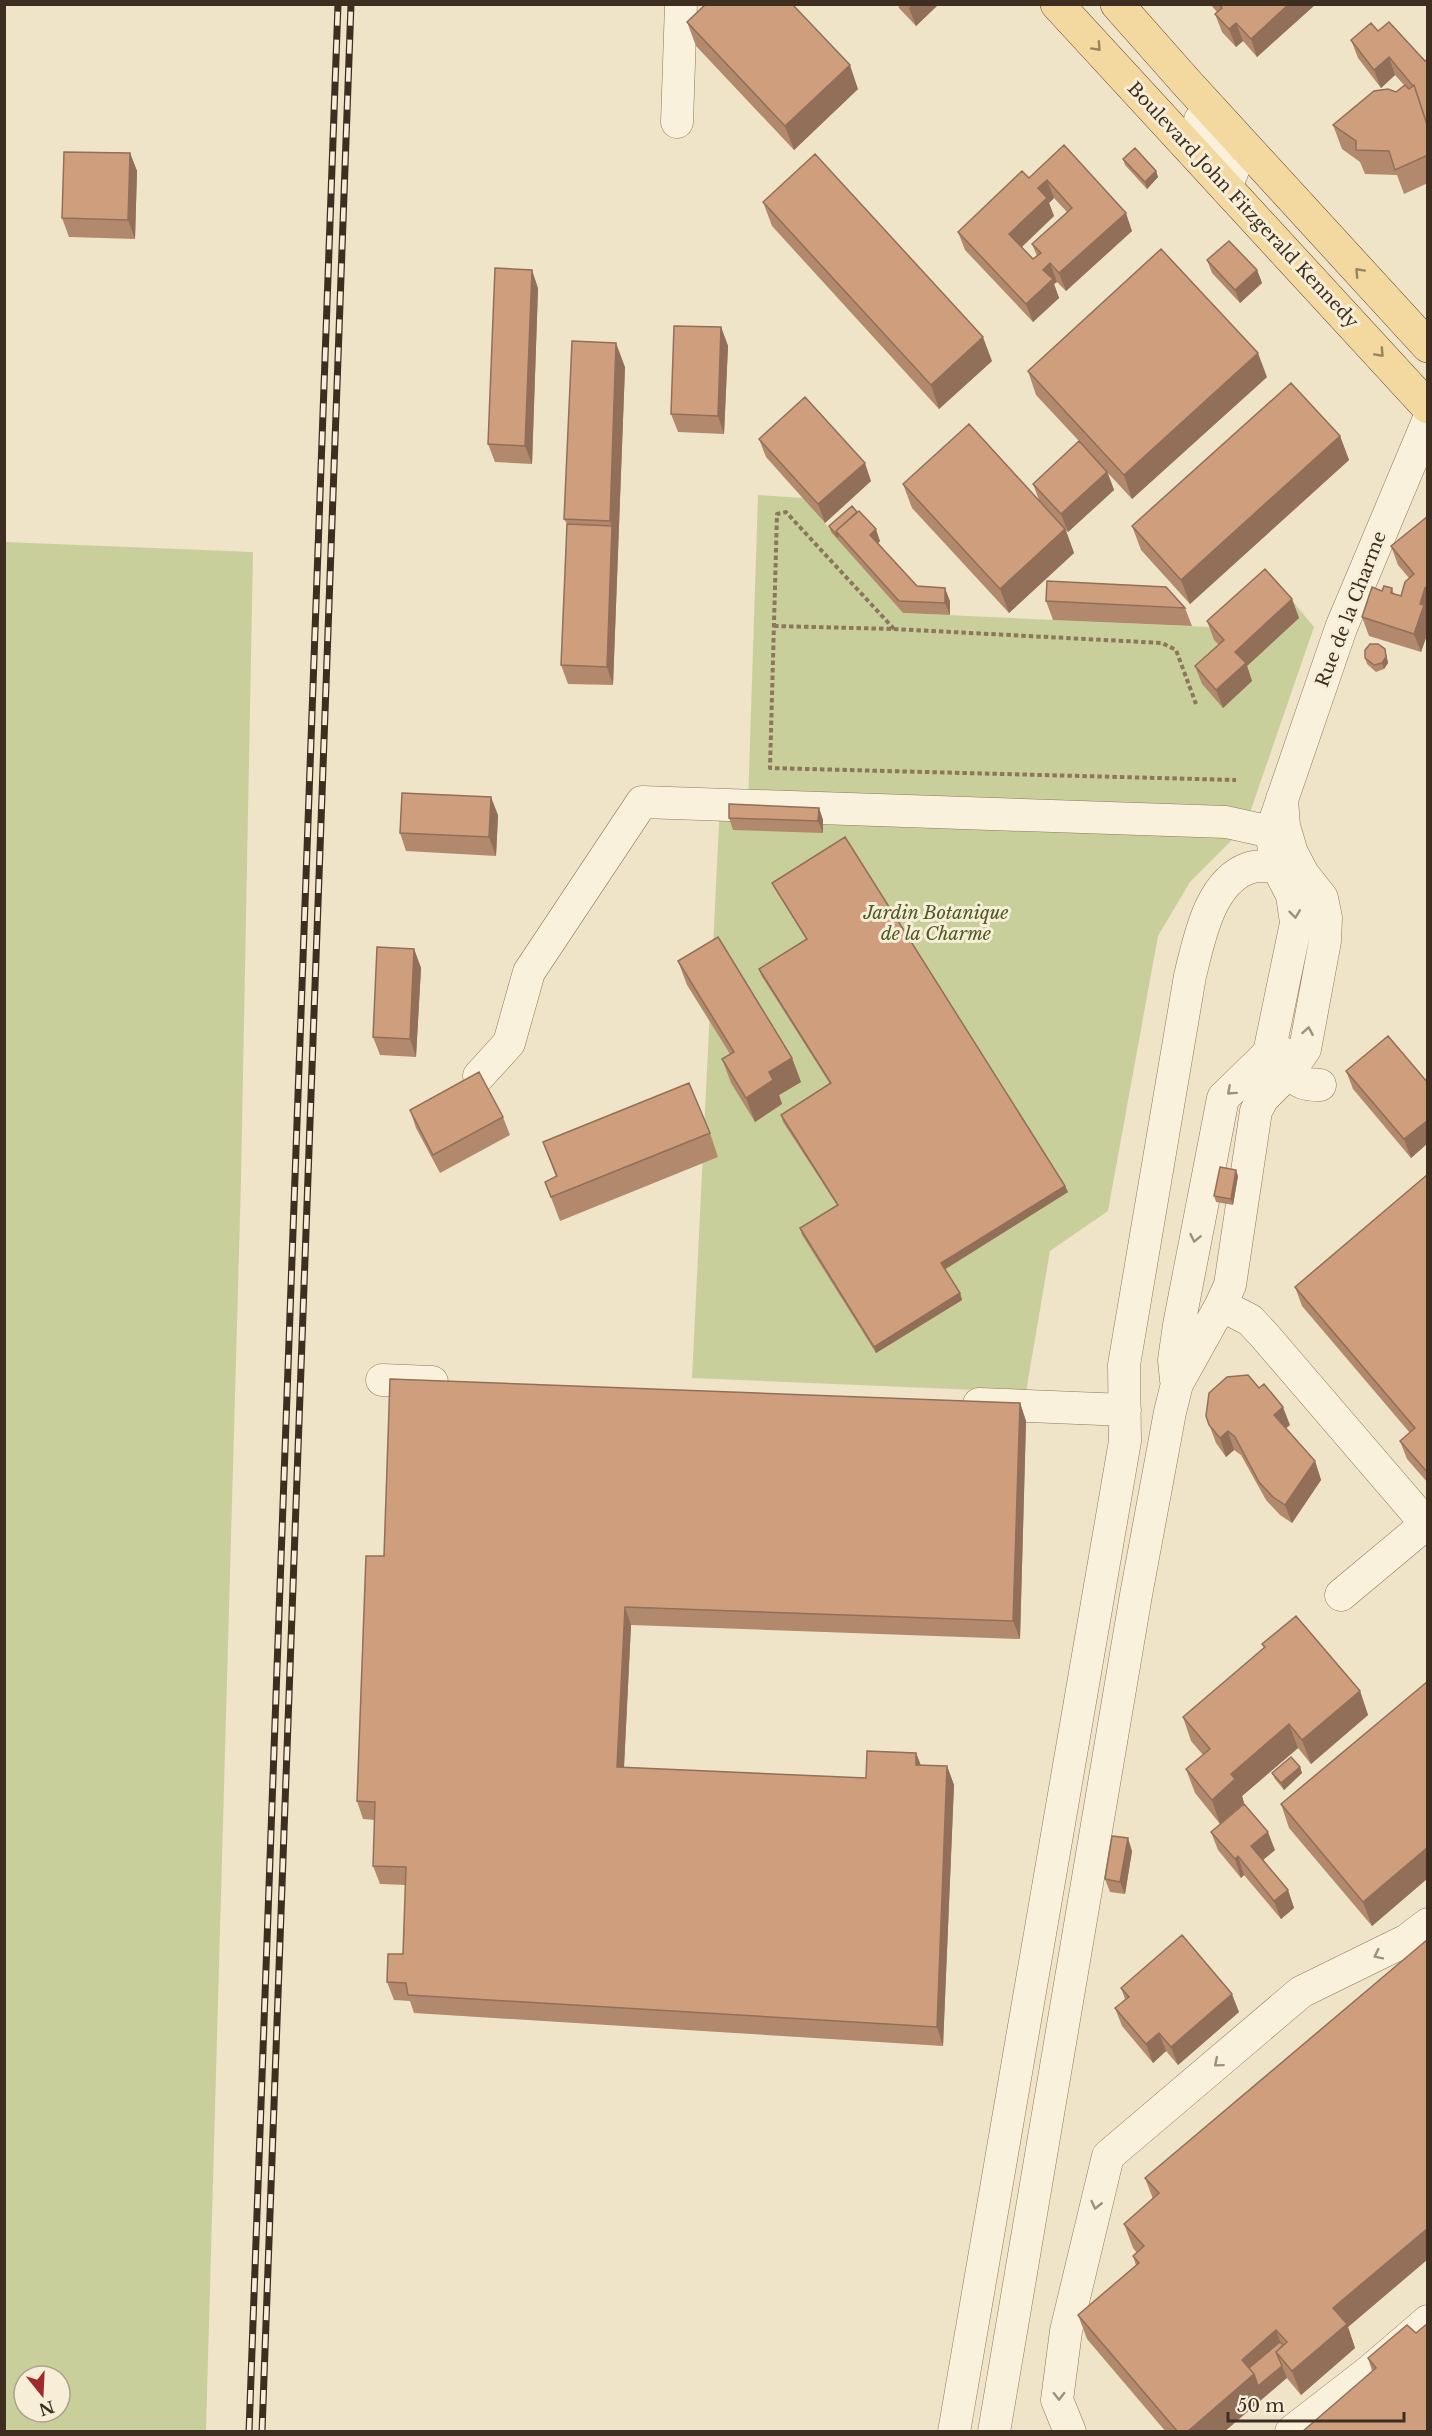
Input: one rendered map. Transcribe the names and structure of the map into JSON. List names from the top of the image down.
{
  "streets": {
    "main road": ["Boulevard John Fitzgerald Kennedy"],
    "street": ["Rue de la Charme"]
  },
  "parks": ["Jardin Botanique de la Charme"],
  "scale_bar": "50 m",
  "north": "bottom"
}
